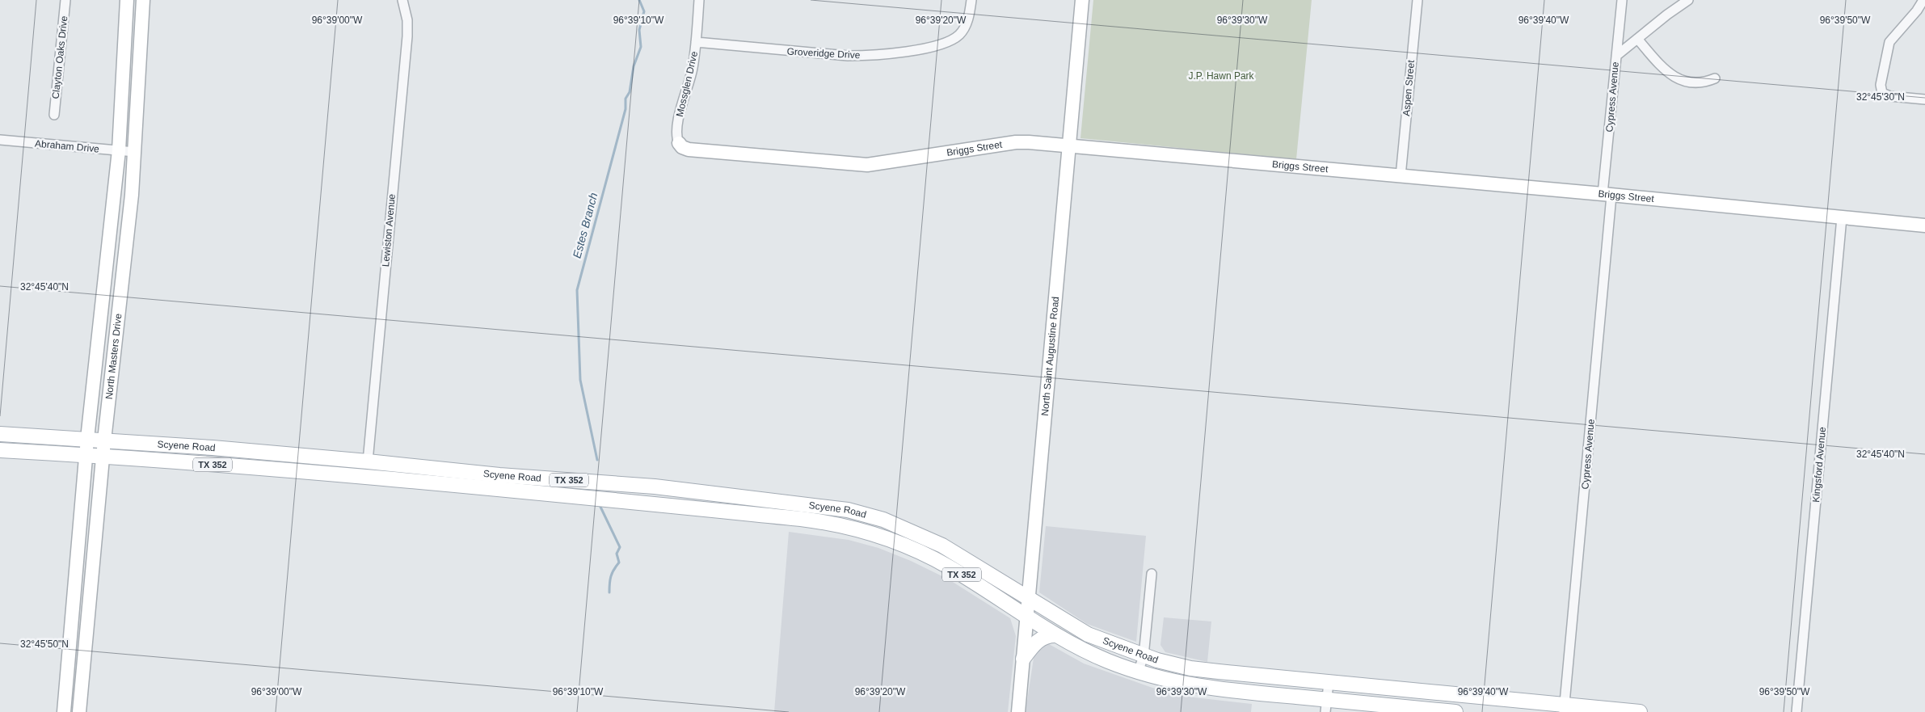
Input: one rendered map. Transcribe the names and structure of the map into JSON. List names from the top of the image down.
{
  "streets": {
    "main road": ["Scyene Road", "TX 352"],
    "street": [
      "Groveridge Drive",
      "Clayton Oaks Drive",
      "Mossglen Drive",
      "Aspen Street",
      "Cypress Avenue",
      "Abraham Drive",
      "Briggs Street",
      "Lewiston Avenue",
      "North Saint Augustine Road",
      "North Masters Drive",
      "Kingsford Avenue"
    ]
  },
  "crossings": [
    ["Groveridge Drive", "Mossglen Drive"],
    ["Mossglen Drive", "Briggs Street"],
    ["Aspen Street", "Briggs Street"],
    ["Cypress Avenue", "Briggs Street"],
    ["Cypress Avenue", "Scyene Road"],
    ["Abraham Drive", "North Masters Drive"],
    ["Briggs Street", "North Saint Augustine Road"],
    ["Briggs Street", "Kingsford Avenue"],
    ["Lewiston Avenue", "Scyene Road"],
    ["North Saint Augustine Road", "Scyene Road"],
    ["North Masters Drive", "Scyene Road"]
  ],
  "water": ["Estes Branch"],
  "parks": ["J.P. Hawn Park"],
  "coordinates": [
    "96°39'00\"W",
    "96°39'10\"W",
    "96°39'20\"W",
    "96°39'30\"W",
    "96°39'40\"W",
    "96°39'50\"W",
    "32°45'30\"N",
    "32°45'40\"N",
    "32°45'50\"N"
  ]
}
